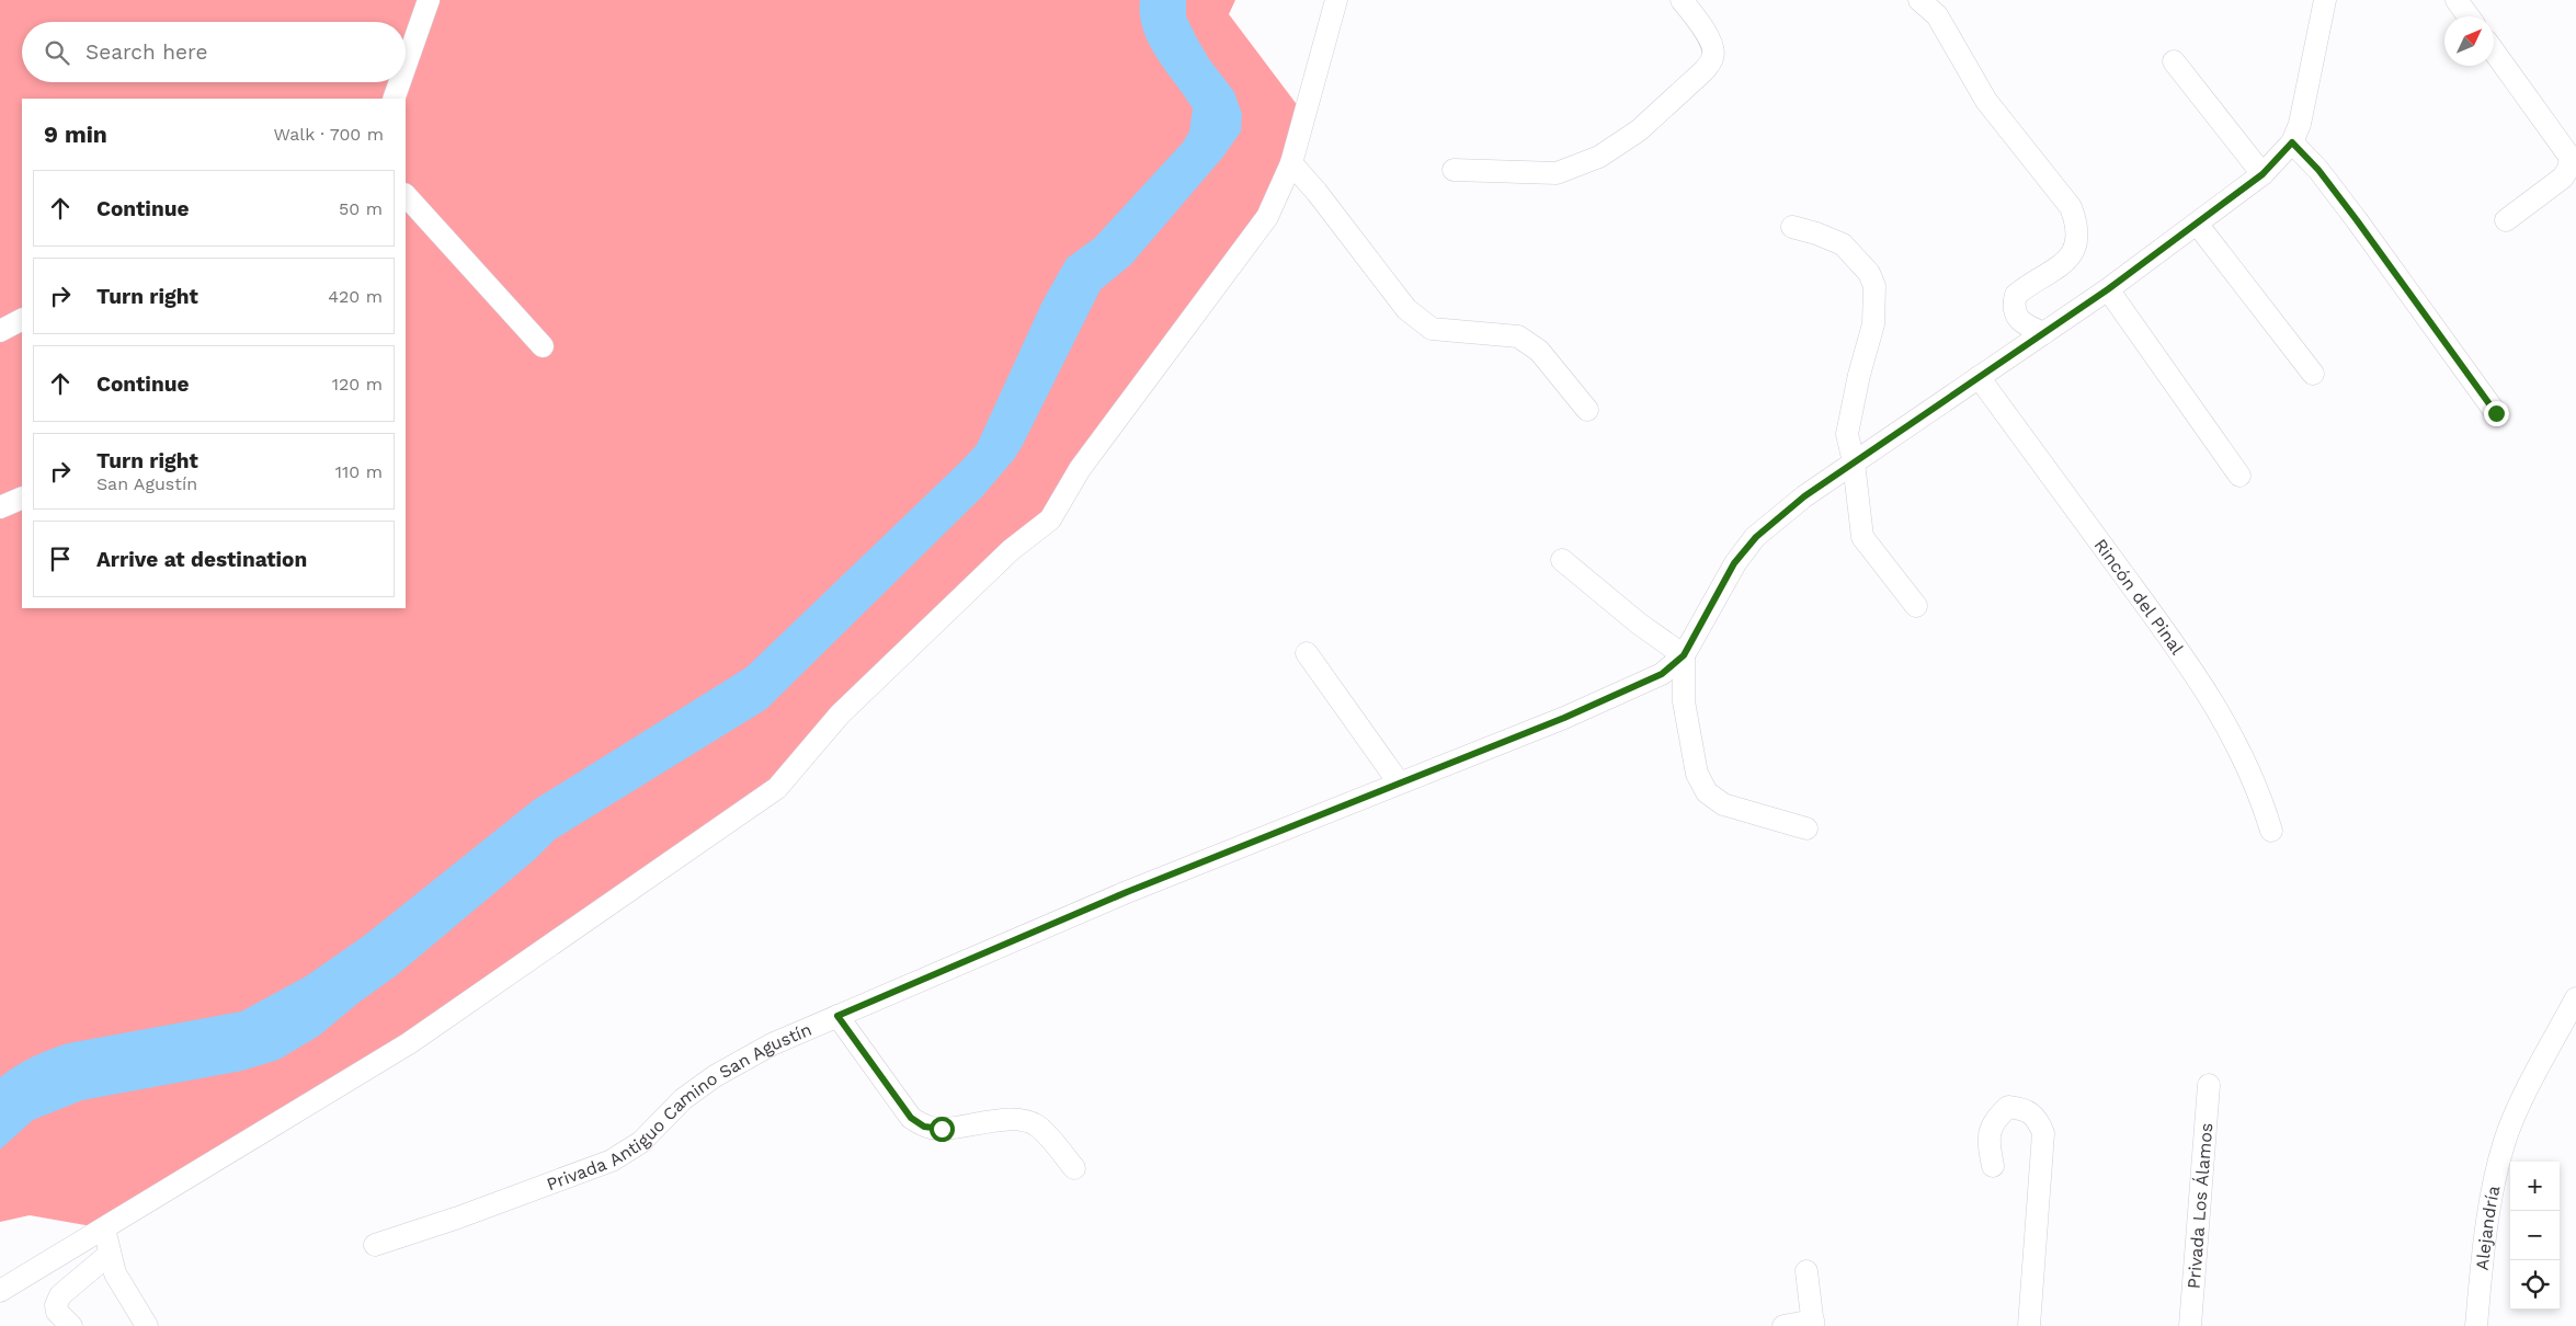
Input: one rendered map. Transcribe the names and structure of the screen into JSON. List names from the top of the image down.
{
  "streets": {
    "street": [
      "Rincón del Pinal",
      "Privada Antiguo Camino San Agustín",
      "Privada Los Álamos",
      "Alejandría"
    ]
  },
  "crossings": [
    ["Rincón del Pinal", "Privada Antiguo Camino San Agustín"]
  ],
  "north": "top right",
  "page": {
    "search": "Search here",
    "heading": ["9 min", "Walk · 700 m"],
    "list": [
      ["Continue", "50 m"],
      ["Turn right", "420 m"],
      ["Continue", "120 m"],
      ["Turn right", "San Agustín", "110 m"],
      "Arrive at destination"
    ],
    "map_buttons": ["+", "−"]
  }
}
